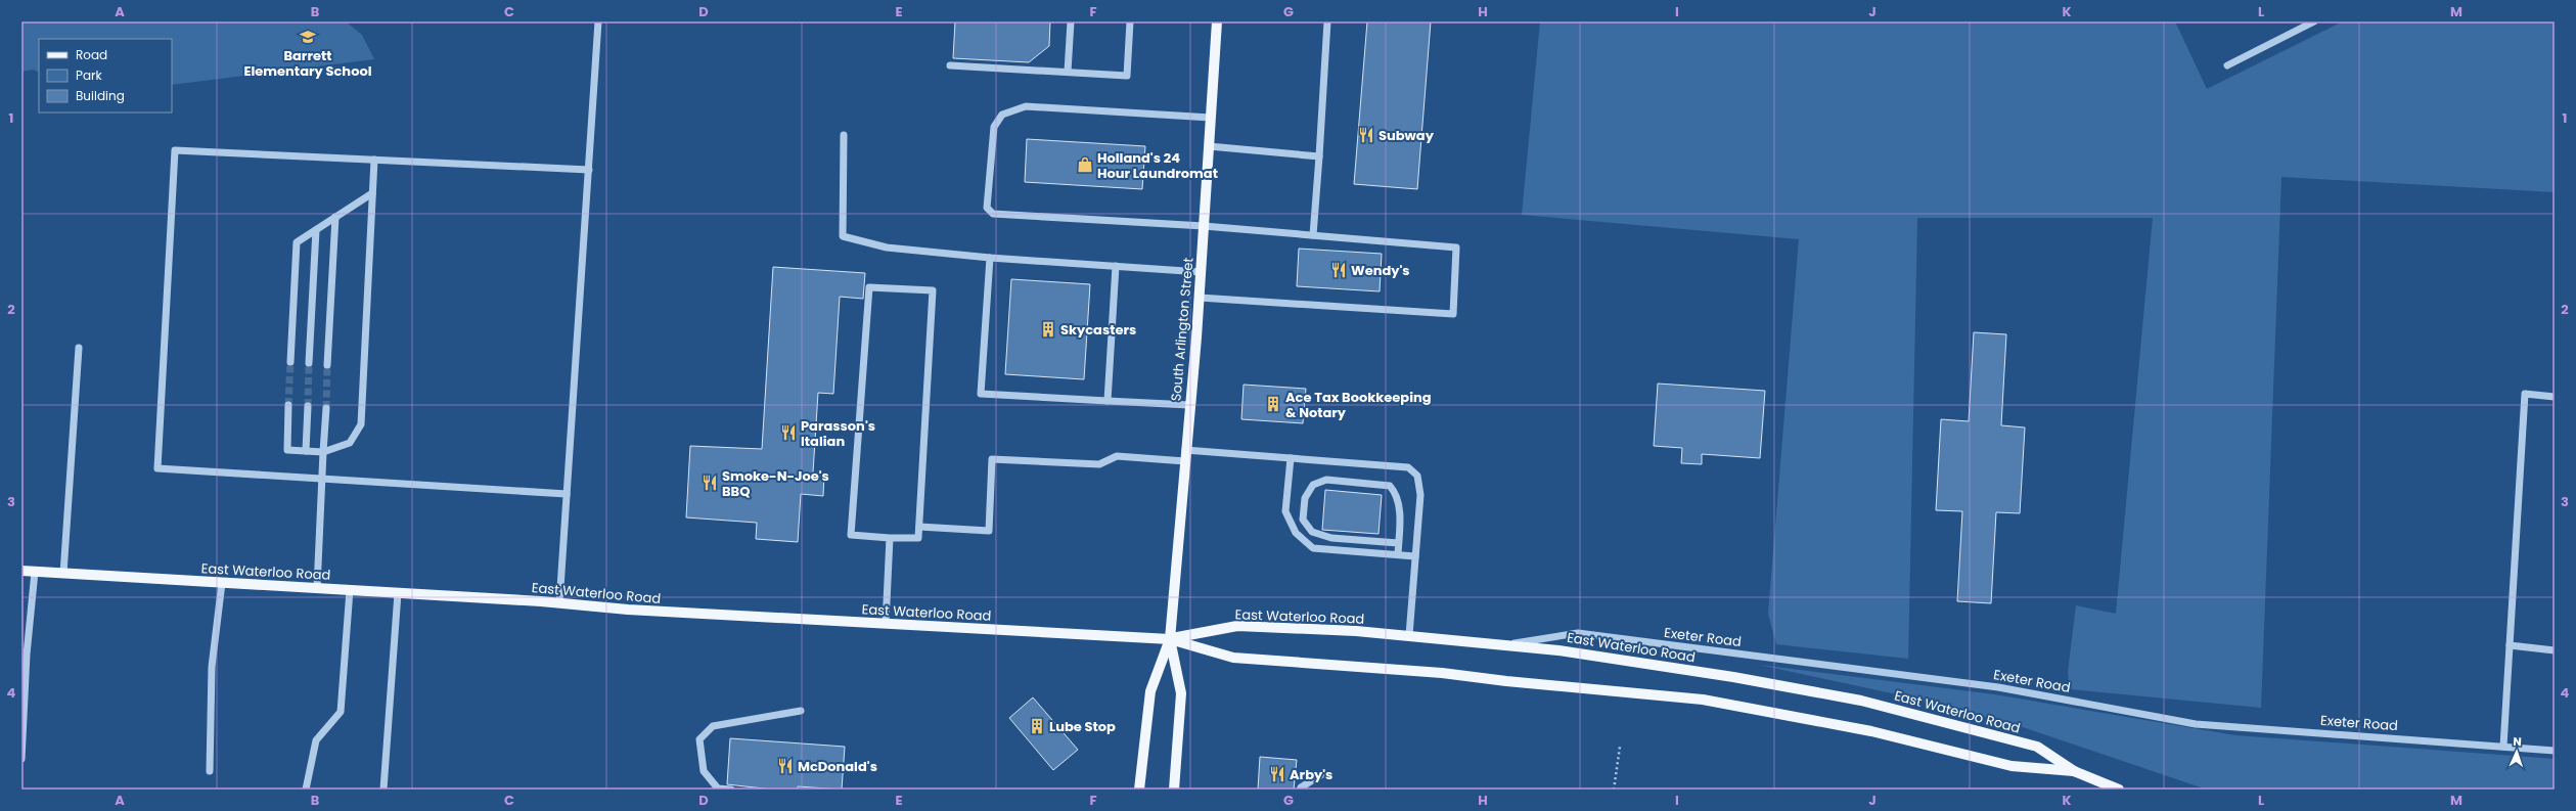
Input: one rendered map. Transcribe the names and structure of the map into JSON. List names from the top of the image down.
{
  "streets": {
    "main road": ["South Arlington Street", "East Waterloo Road"],
    "street": ["Exeter Road"]
  },
  "crossings": [
    ["South Arlington Street", "East Waterloo Road"],
    ["East Waterloo Road", "Exeter Road"]
  ],
  "places": {
    "school or university": ["Barrett Elementary School"],
    "restaurant": [
      "Subway",
      "Wendy's",
      "Parasson's Italian",
      "Smoke-N-Joe's BBQ",
      "McDonald's",
      "Arby's"
    ],
    "shop": ["Holland's 24 Hour Laundromat"],
    "building": ["Skycasters", "Ace Tax Bookkeeping & Notary", "Lube Stop"]
  },
  "legend": ["Road", "Park", "Building"],
  "north": "top",
  "grid": {
    "columns": [
      "A",
      "B",
      "C",
      "D",
      "E",
      "F",
      "G",
      "H",
      "I",
      "J",
      "K",
      "L",
      "M"
    ],
    "rows": [
      "1",
      "2",
      "3",
      "4"
    ]
  }
}
